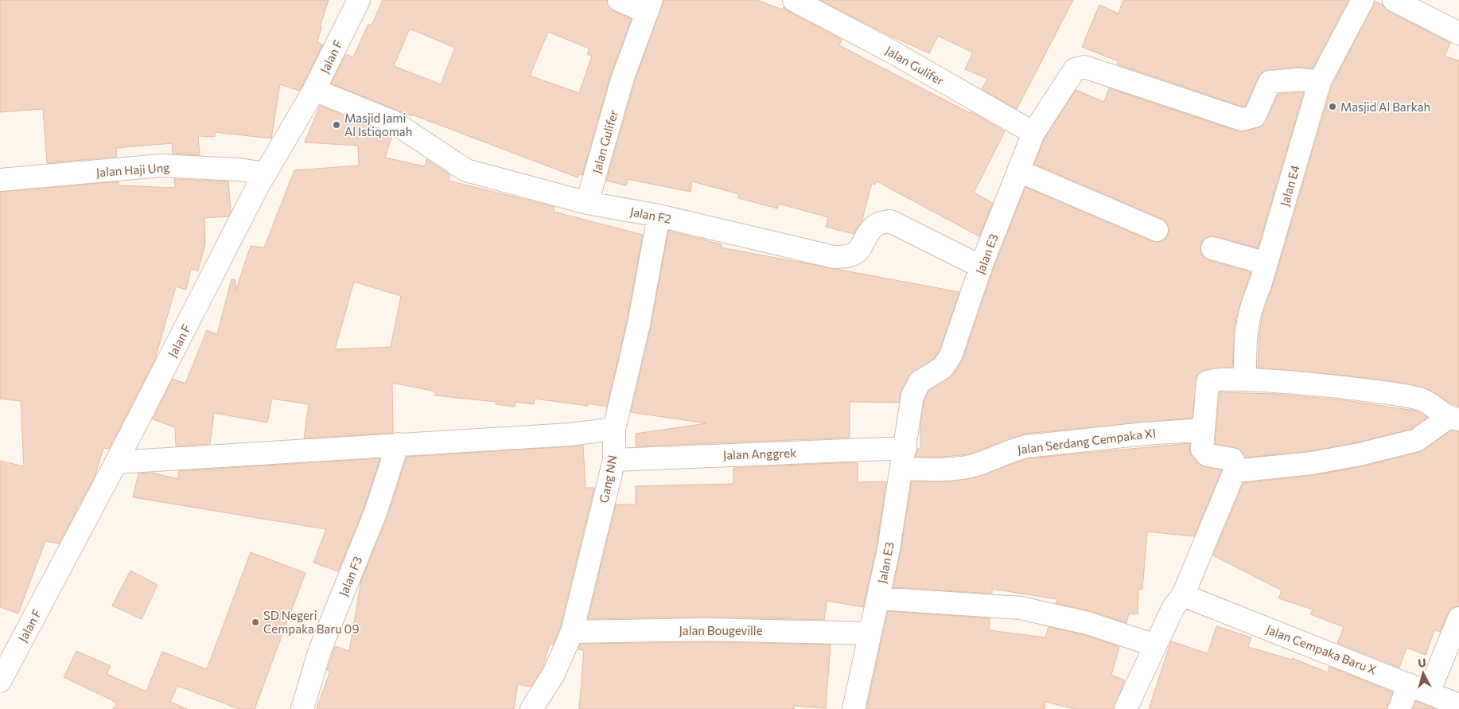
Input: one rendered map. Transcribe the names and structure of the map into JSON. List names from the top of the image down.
{
  "streets": {
    "street": [
      "Jalan F",
      "Jalan Gulifer",
      "Jalan Haji Ung",
      "Jalan E4",
      "Jalan F2",
      "Jalan E3",
      "Jalan Serdang Cempaka XI",
      "Jalan Anggrek",
      "Gang NN",
      "Jalan F3",
      "Jalan Bougeville",
      "Jalan Cempaka Baru X"
    ]
  },
  "crossings": [
    ["Jalan F", "Jalan Haji Ung"],
    ["Jalan F", "Jalan F2"],
    ["Jalan Gulifer", "Jalan F2"],
    ["Jalan Gulifer", "Jalan E3"],
    ["Jalan E4", "Jalan E3"],
    ["Jalan F2", "Jalan E3"],
    ["Jalan F2", "Gang NN"],
    ["Jalan E3", "Jalan Serdang Cempaka XI"],
    ["Jalan E3", "Jalan Anggrek"],
    ["Jalan E3", "Jalan Bougeville"],
    ["Jalan Serdang Cempaka XI", "Jalan Anggrek"],
    ["Jalan Anggrek", "Gang NN"],
    ["Gang NN", "Jalan Bougeville"]
  ],
  "places": ["Masjid Al Barkah", "Masjid Jami Al Istiqomah", "SD Negeri Cempaka Baru 09"],
  "north": "top"
}
